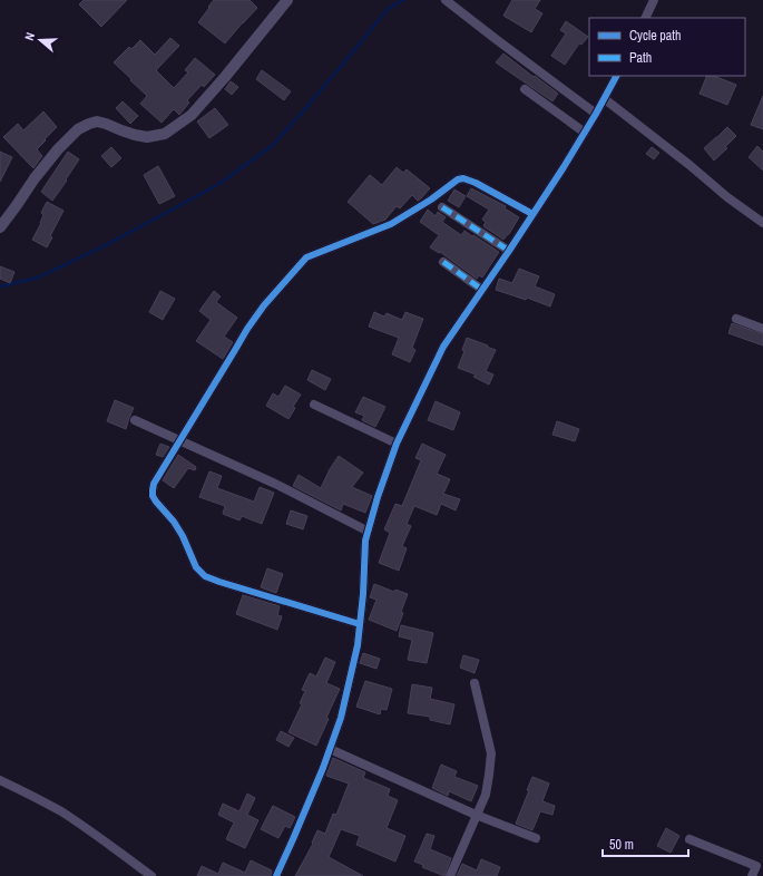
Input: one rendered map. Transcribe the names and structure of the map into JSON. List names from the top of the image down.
{
  "legend": ["Cycle path", "Path"],
  "scale_bar": "50 m",
  "north": "left"
}
